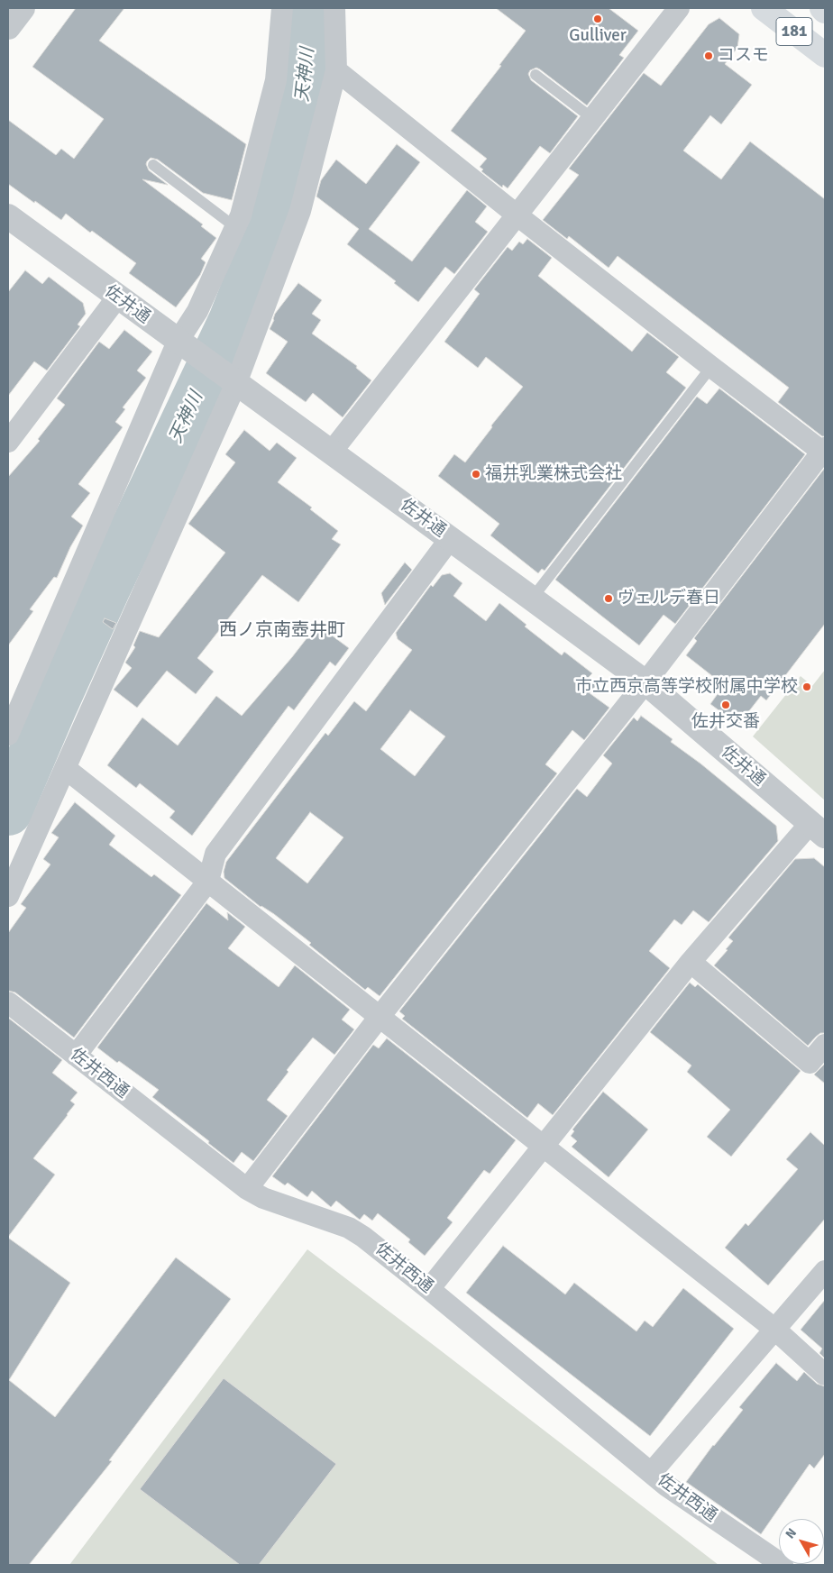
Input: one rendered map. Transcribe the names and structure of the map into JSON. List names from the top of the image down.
{
  "streets": {
    "main road": ["181"],
    "street": ["佐井通", "佐井西通"]
  },
  "districts": ["西ノ京南壺井町"],
  "water": ["天神川"],
  "places": [
    "Gulliver",
    "コスモ",
    "福井乳業株式会社",
    "ヴェルデ春日",
    "市立西京高等学校附属中学校",
    "佐井交番"
  ],
  "north": "top left"
}
